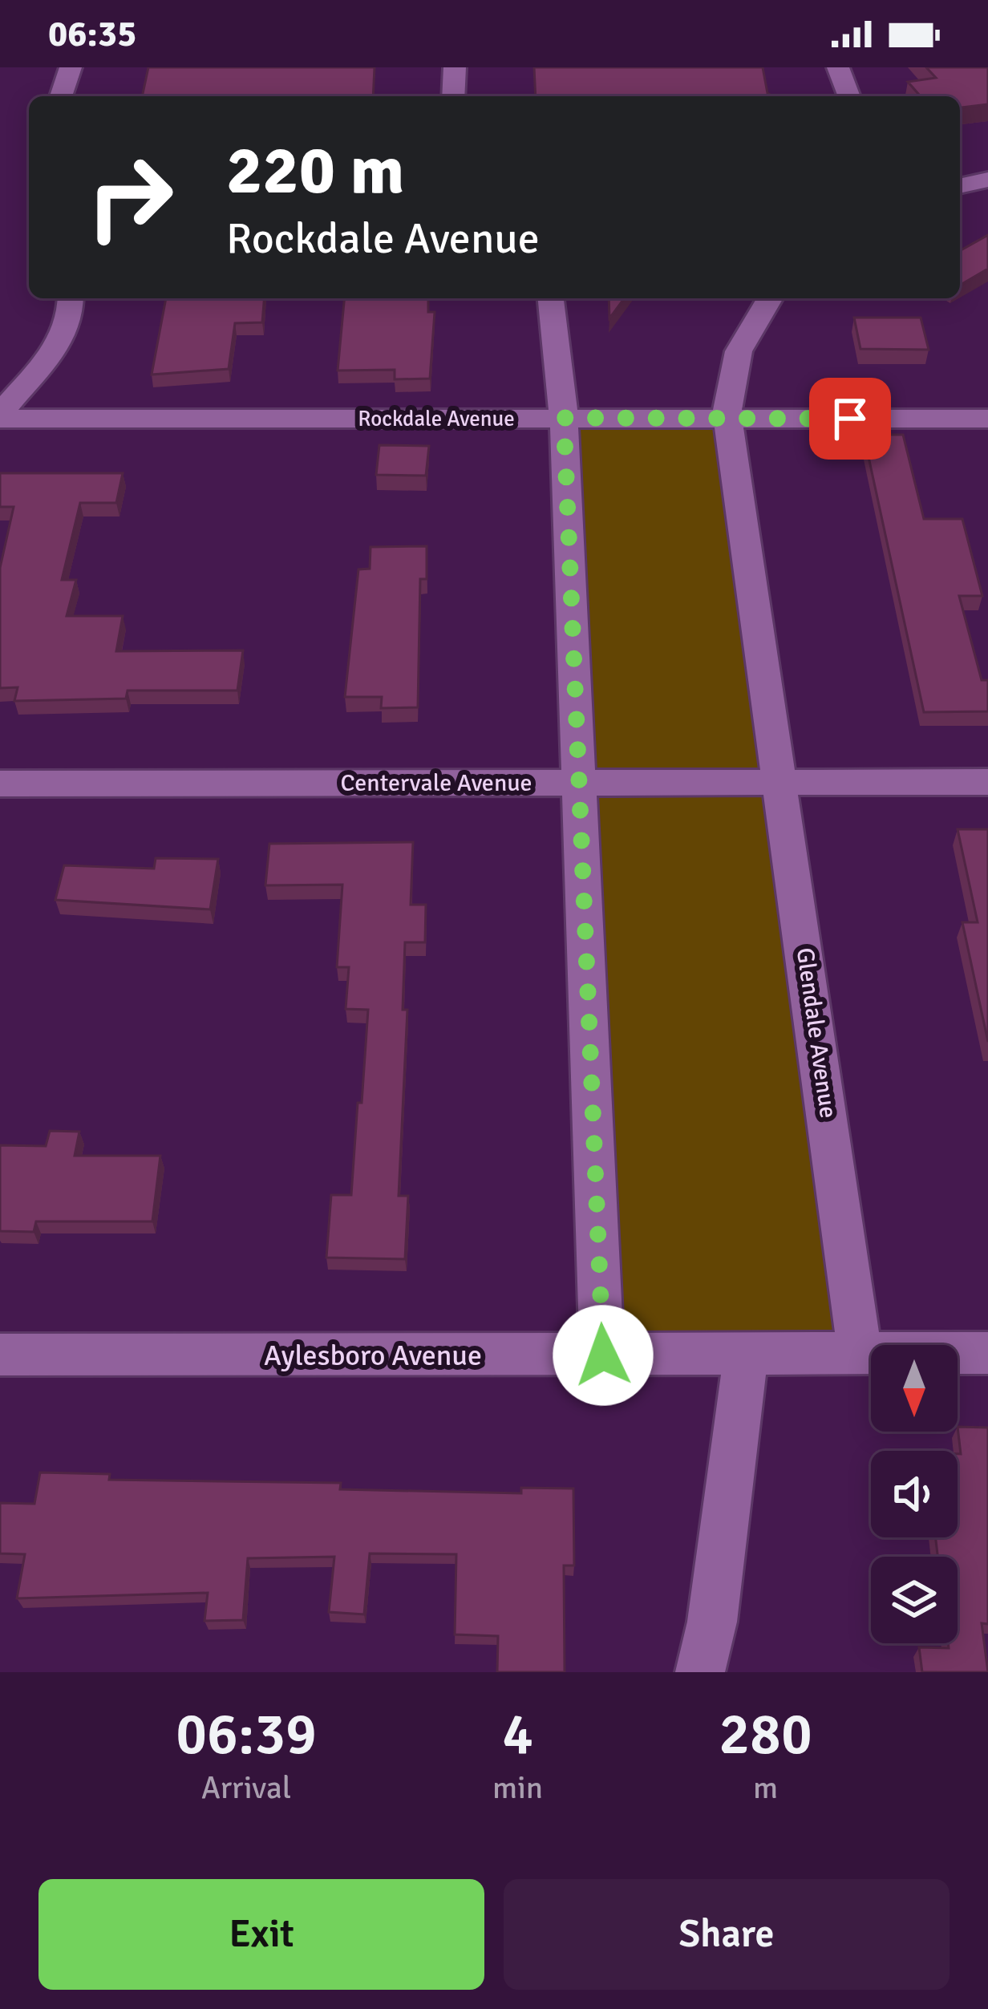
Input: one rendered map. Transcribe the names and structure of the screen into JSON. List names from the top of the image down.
{
  "streets": {
    "street": [
      "Rockdale Avenue",
      "Centervale Avenue",
      "Glendale Avenue",
      "Aylesboro Avenue"
    ]
  },
  "crossings": [
    ["Rockdale Avenue", "Glendale Avenue"],
    ["Centervale Avenue", "Glendale Avenue"]
  ],
  "north": "bottom",
  "page": {
    "status": "06:35",
    "turn": ["220 m", "Rockdale Avenue"],
    "eta": [
      "06:39",
      "Arrival",
      "4",
      "min",
      "280",
      "m"
    ],
    "buttons": ["Exit", "Share"]
  }
}
